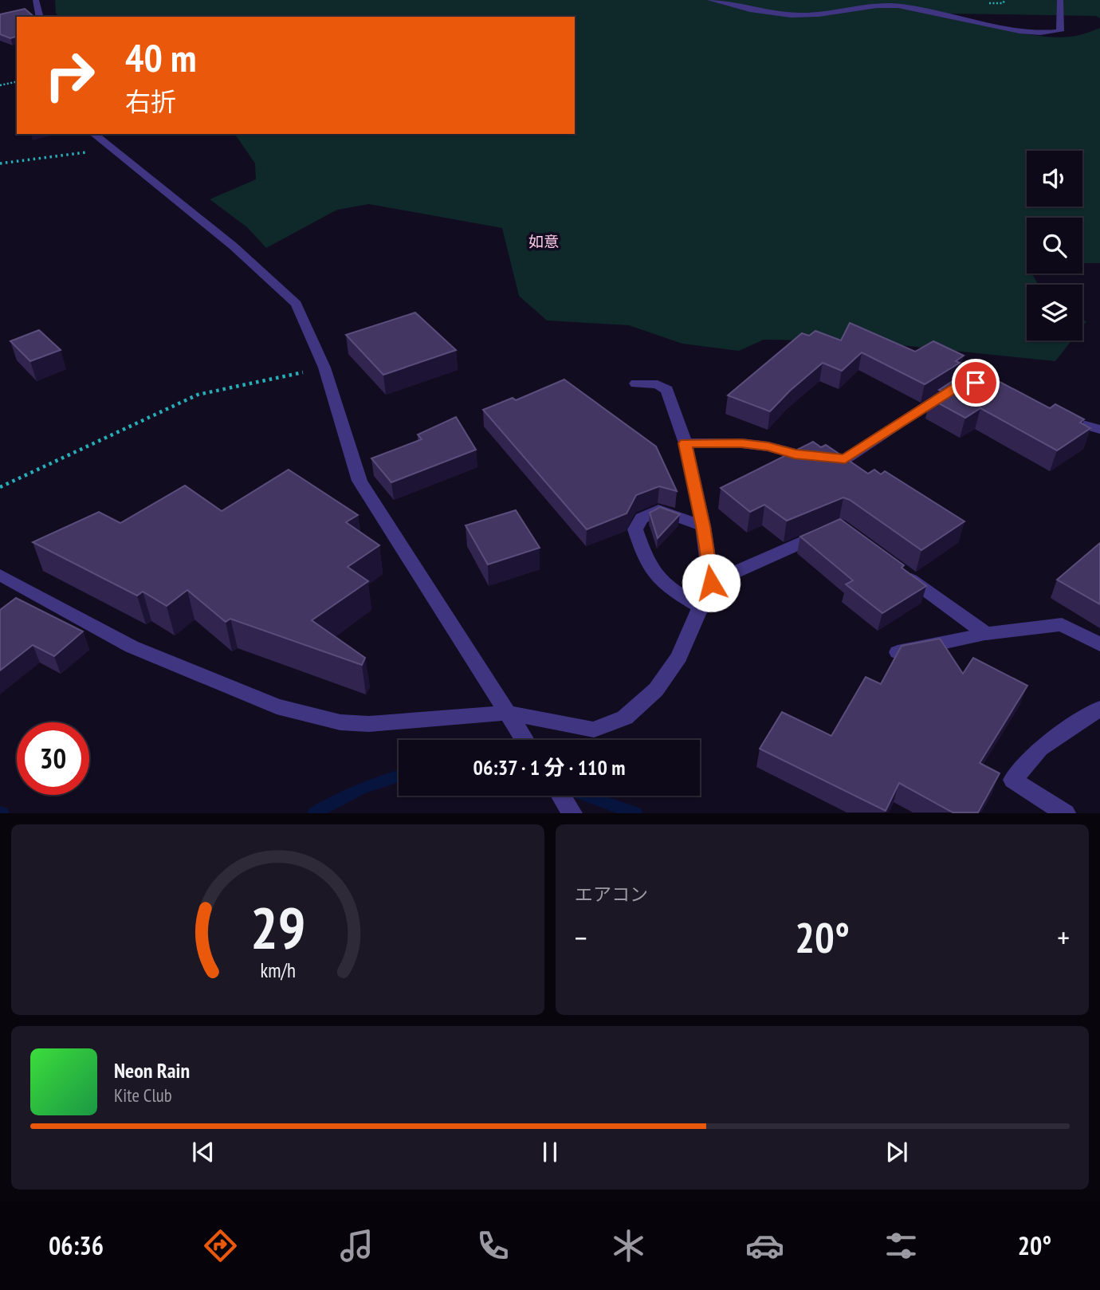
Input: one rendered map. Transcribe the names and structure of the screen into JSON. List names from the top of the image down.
{
  "districts": ["如意"],
  "page": {
    "turn": ["40 m", "右折"],
    "limit": "30",
    "trip": "06:37 · 1 分 · 110 m",
    "tile": "エアコン",
    "heat": ["−", "20°", "+"],
    "song": ["Neon Rain", "Kite Club"],
    "tabs": ["06:36", "20°"],
    "gauge": ["29", "km/h"]
  }
}
